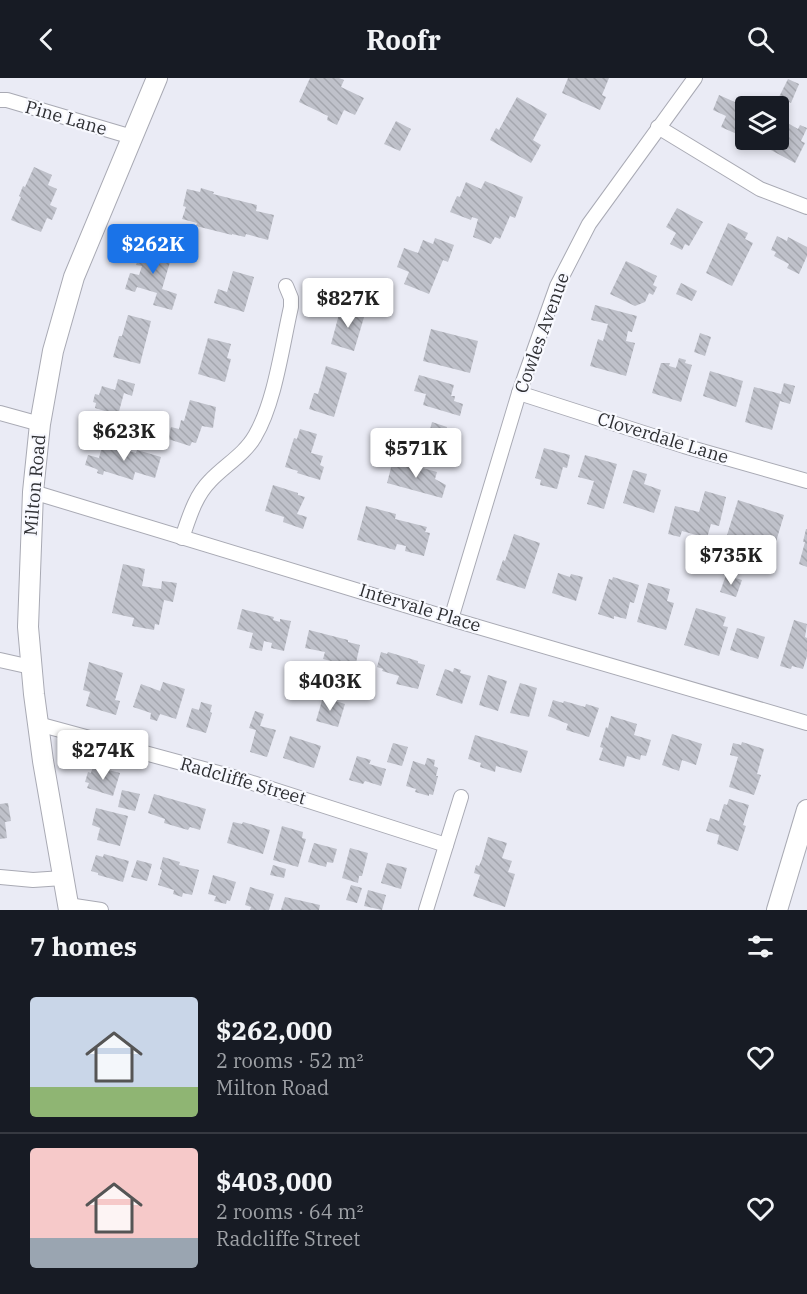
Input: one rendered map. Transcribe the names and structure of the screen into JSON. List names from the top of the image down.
{
  "streets": {
    "street": [
      "Pine Lane",
      "Cowles Avenue",
      "Cloverdale Lane",
      "Milton Road",
      "Intervale Place",
      "Radcliffe Street"
    ]
  },
  "crossings": [
    ["Pine Lane", "Milton Road"],
    ["Cowles Avenue", "Cloverdale Lane"],
    ["Cowles Avenue", "Intervale Place"],
    ["Milton Road", "Intervale Place"],
    ["Milton Road", "Radcliffe Street"]
  ],
  "page": {
    "header": "Roofr",
    "price": [
      "$262K",
      "$827K",
      "$623K",
      "$571K",
      "$735K",
      "$403K",
      "$274K"
    ],
    "heading": "7 homes",
    "list": [
      {
        "name": "$262,000",
        "note": "2 rooms · 52 m² · Milton Road"
      },
      {
        "name": "$403,000",
        "note": "2 rooms · 64 m² · Radcliffe Street"
      }
    ]
  }
}
